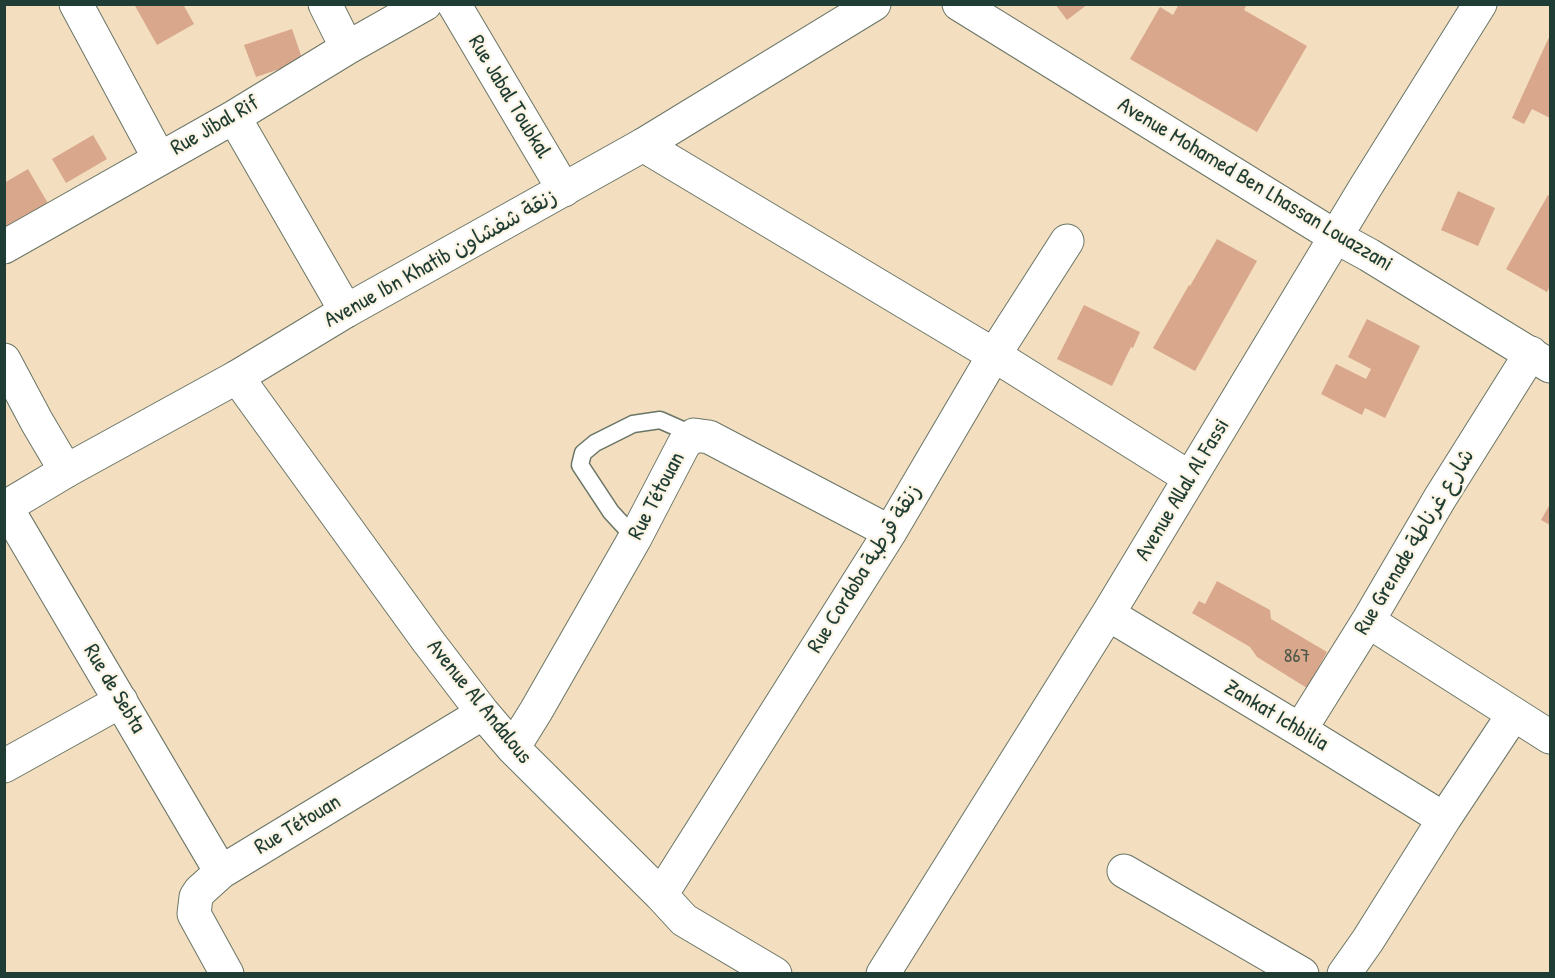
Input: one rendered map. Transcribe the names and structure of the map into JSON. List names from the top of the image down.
{
  "streets": {
    "street": [
      "Rue Jabal Toubkal",
      "Rue Jibal Rif",
      "Avenue Mohamed Ben Lhassan Louazzani",
      "Avenue Ibn Khatib زنقة شفشاون",
      "Avenue Allal Al Fassi",
      "Rue Tétouan",
      "Rue Grenade شارع غرناطة",
      "Rue Cordoba زنقة قرطبة",
      "Rue de Sebta",
      "Avenue Al Andalous",
      "Zankat Ichbilia"
    ]
  },
  "crossings": [
    ["Rue Jabal Toubkal", "Avenue Ibn Khatib زنقة شفشاون"],
    ["Avenue Mohamed Ben Lhassan Louazzani", "Avenue Allal Al Fassi"],
    ["Avenue Mohamed Ben Lhassan Louazzani", "Rue Grenade شارع غرناطة"],
    ["Avenue Ibn Khatib زنقة شفشاون", "Rue de Sebta"],
    ["Avenue Ibn Khatib زنقة شفشاون", "Avenue Al Andalous"],
    ["Avenue Allal Al Fassi", "Zankat Ichbilia"],
    ["Rue Tétouan", "Rue Cordoba زنقة قرطبة"],
    ["Rue Tétouan", "Rue de Sebta"],
    ["Rue Tétouan", "Avenue Al Andalous"],
    ["Rue Grenade شارع غرناطة", "Zankat Ichbilia"],
    ["Rue Cordoba زنقة قرطبة", "Avenue Al Andalous"]
  ],
  "house_numbers": ["867"]
}
